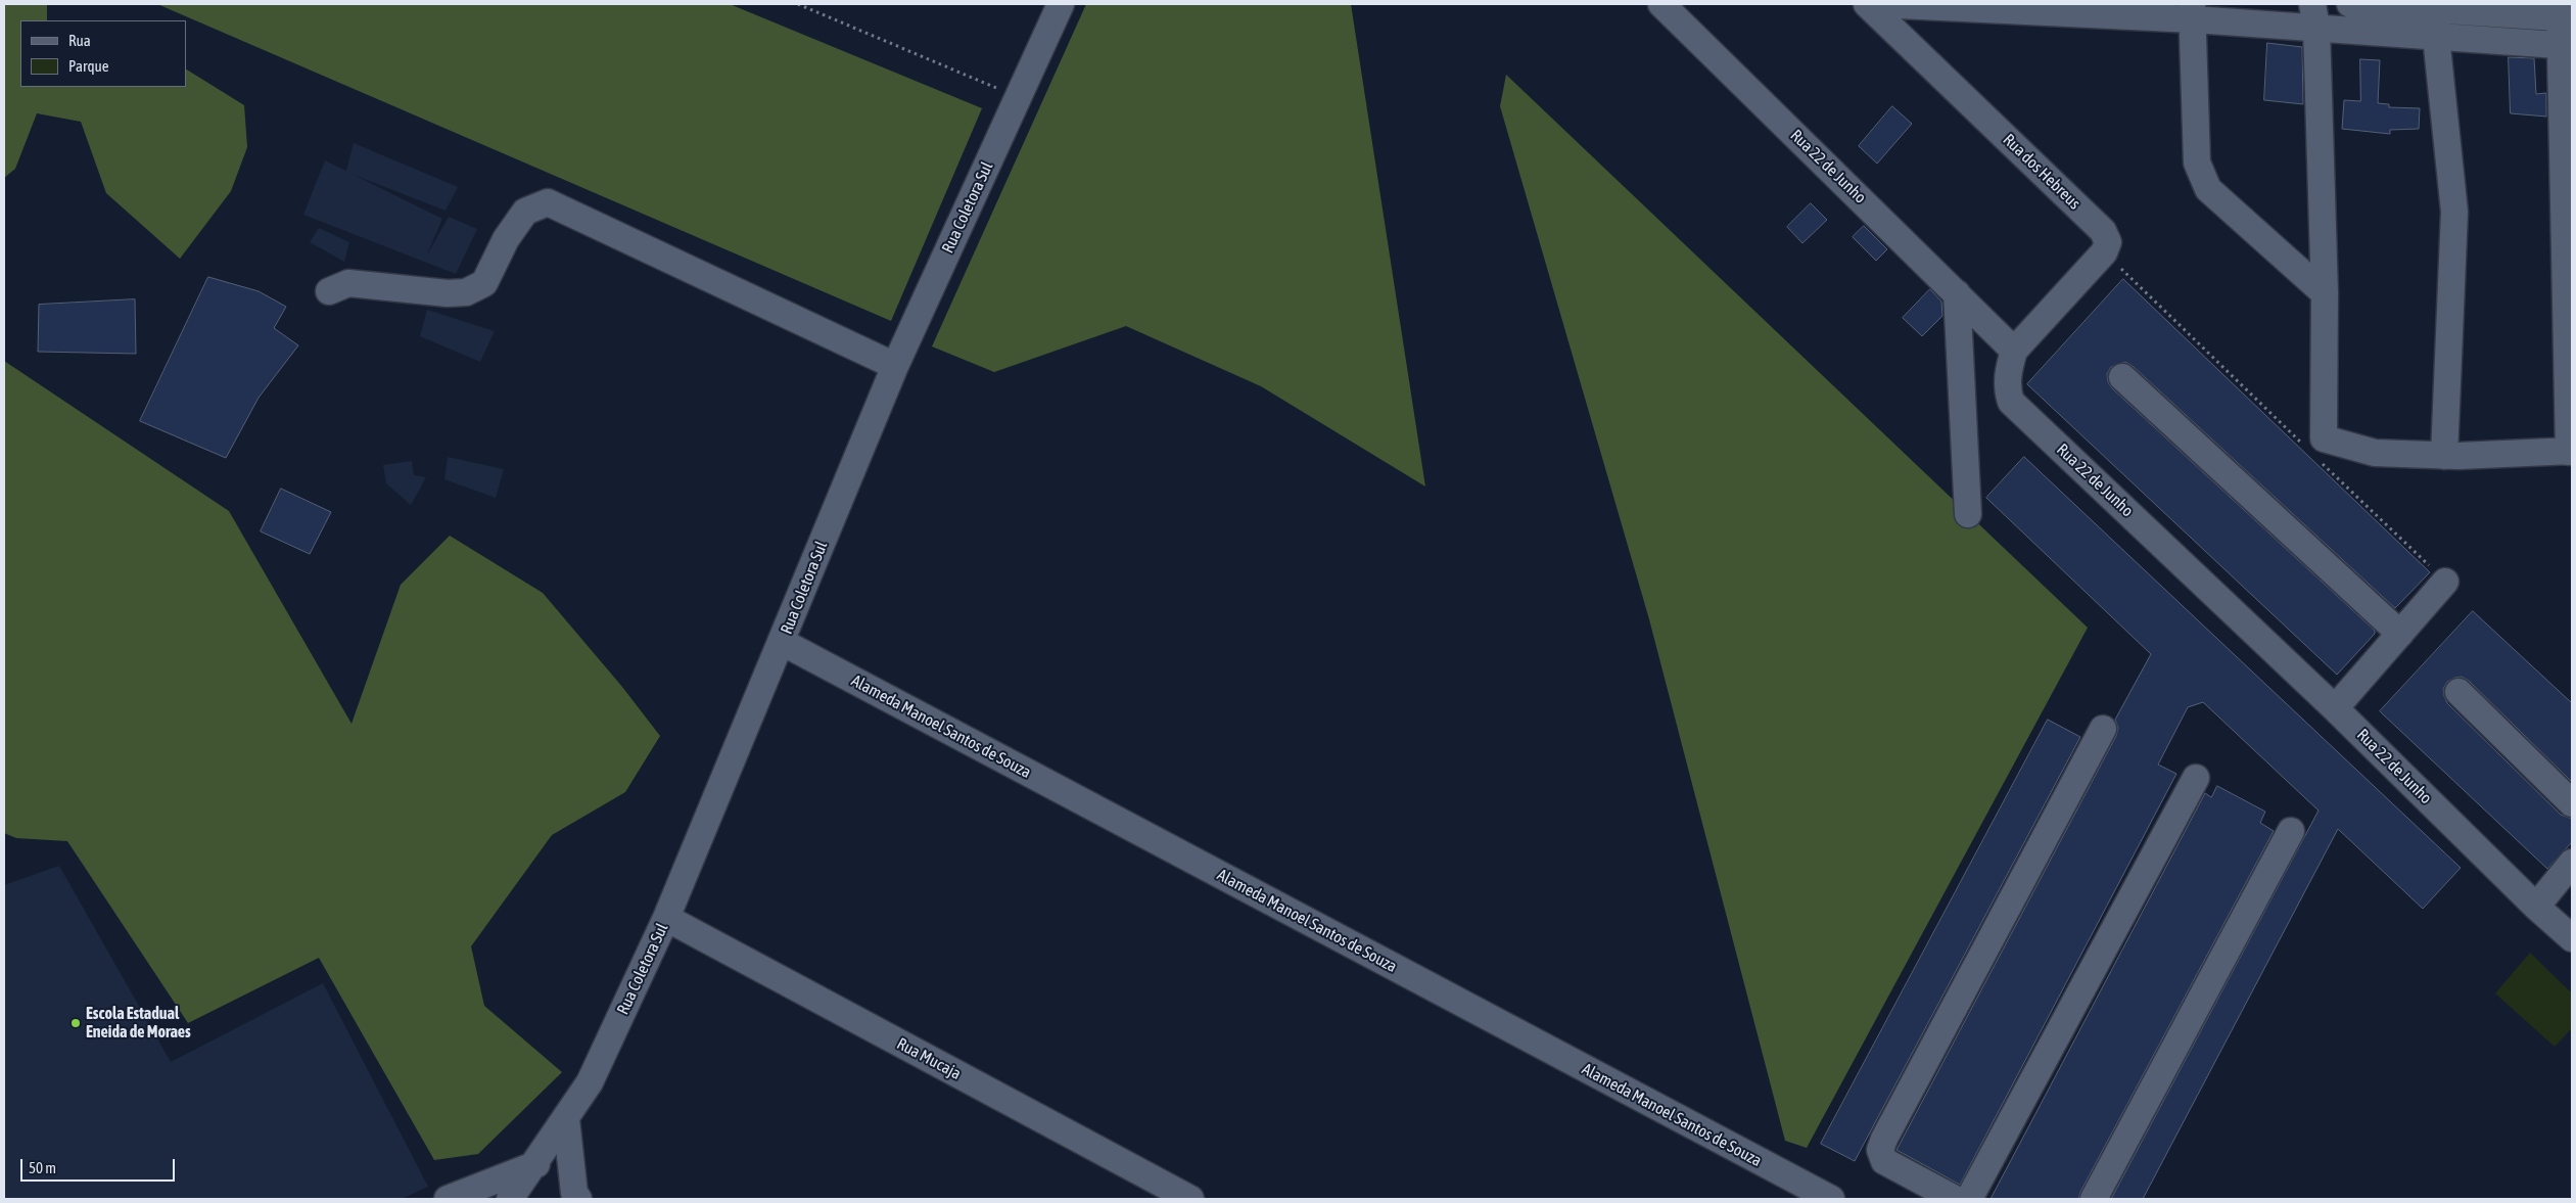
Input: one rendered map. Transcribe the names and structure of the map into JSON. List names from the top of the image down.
{
  "streets": {
    "street": [
      "Rua 22 de Junho",
      "Rua dos Hebreus",
      "Rua Coletora Sul",
      "Alameda Manoel Santos de Souza",
      "Rua Mucaja"
    ]
  },
  "crossings": [
    ["Rua Coletora Sul", "Alameda Manoel Santos de Souza"],
    ["Rua Coletora Sul", "Rua Mucaja"]
  ],
  "places": ["Escola Estadual Eneida de Moraes"],
  "legend": ["Rua", "Parque"],
  "scale_bar": "50 m"
}
